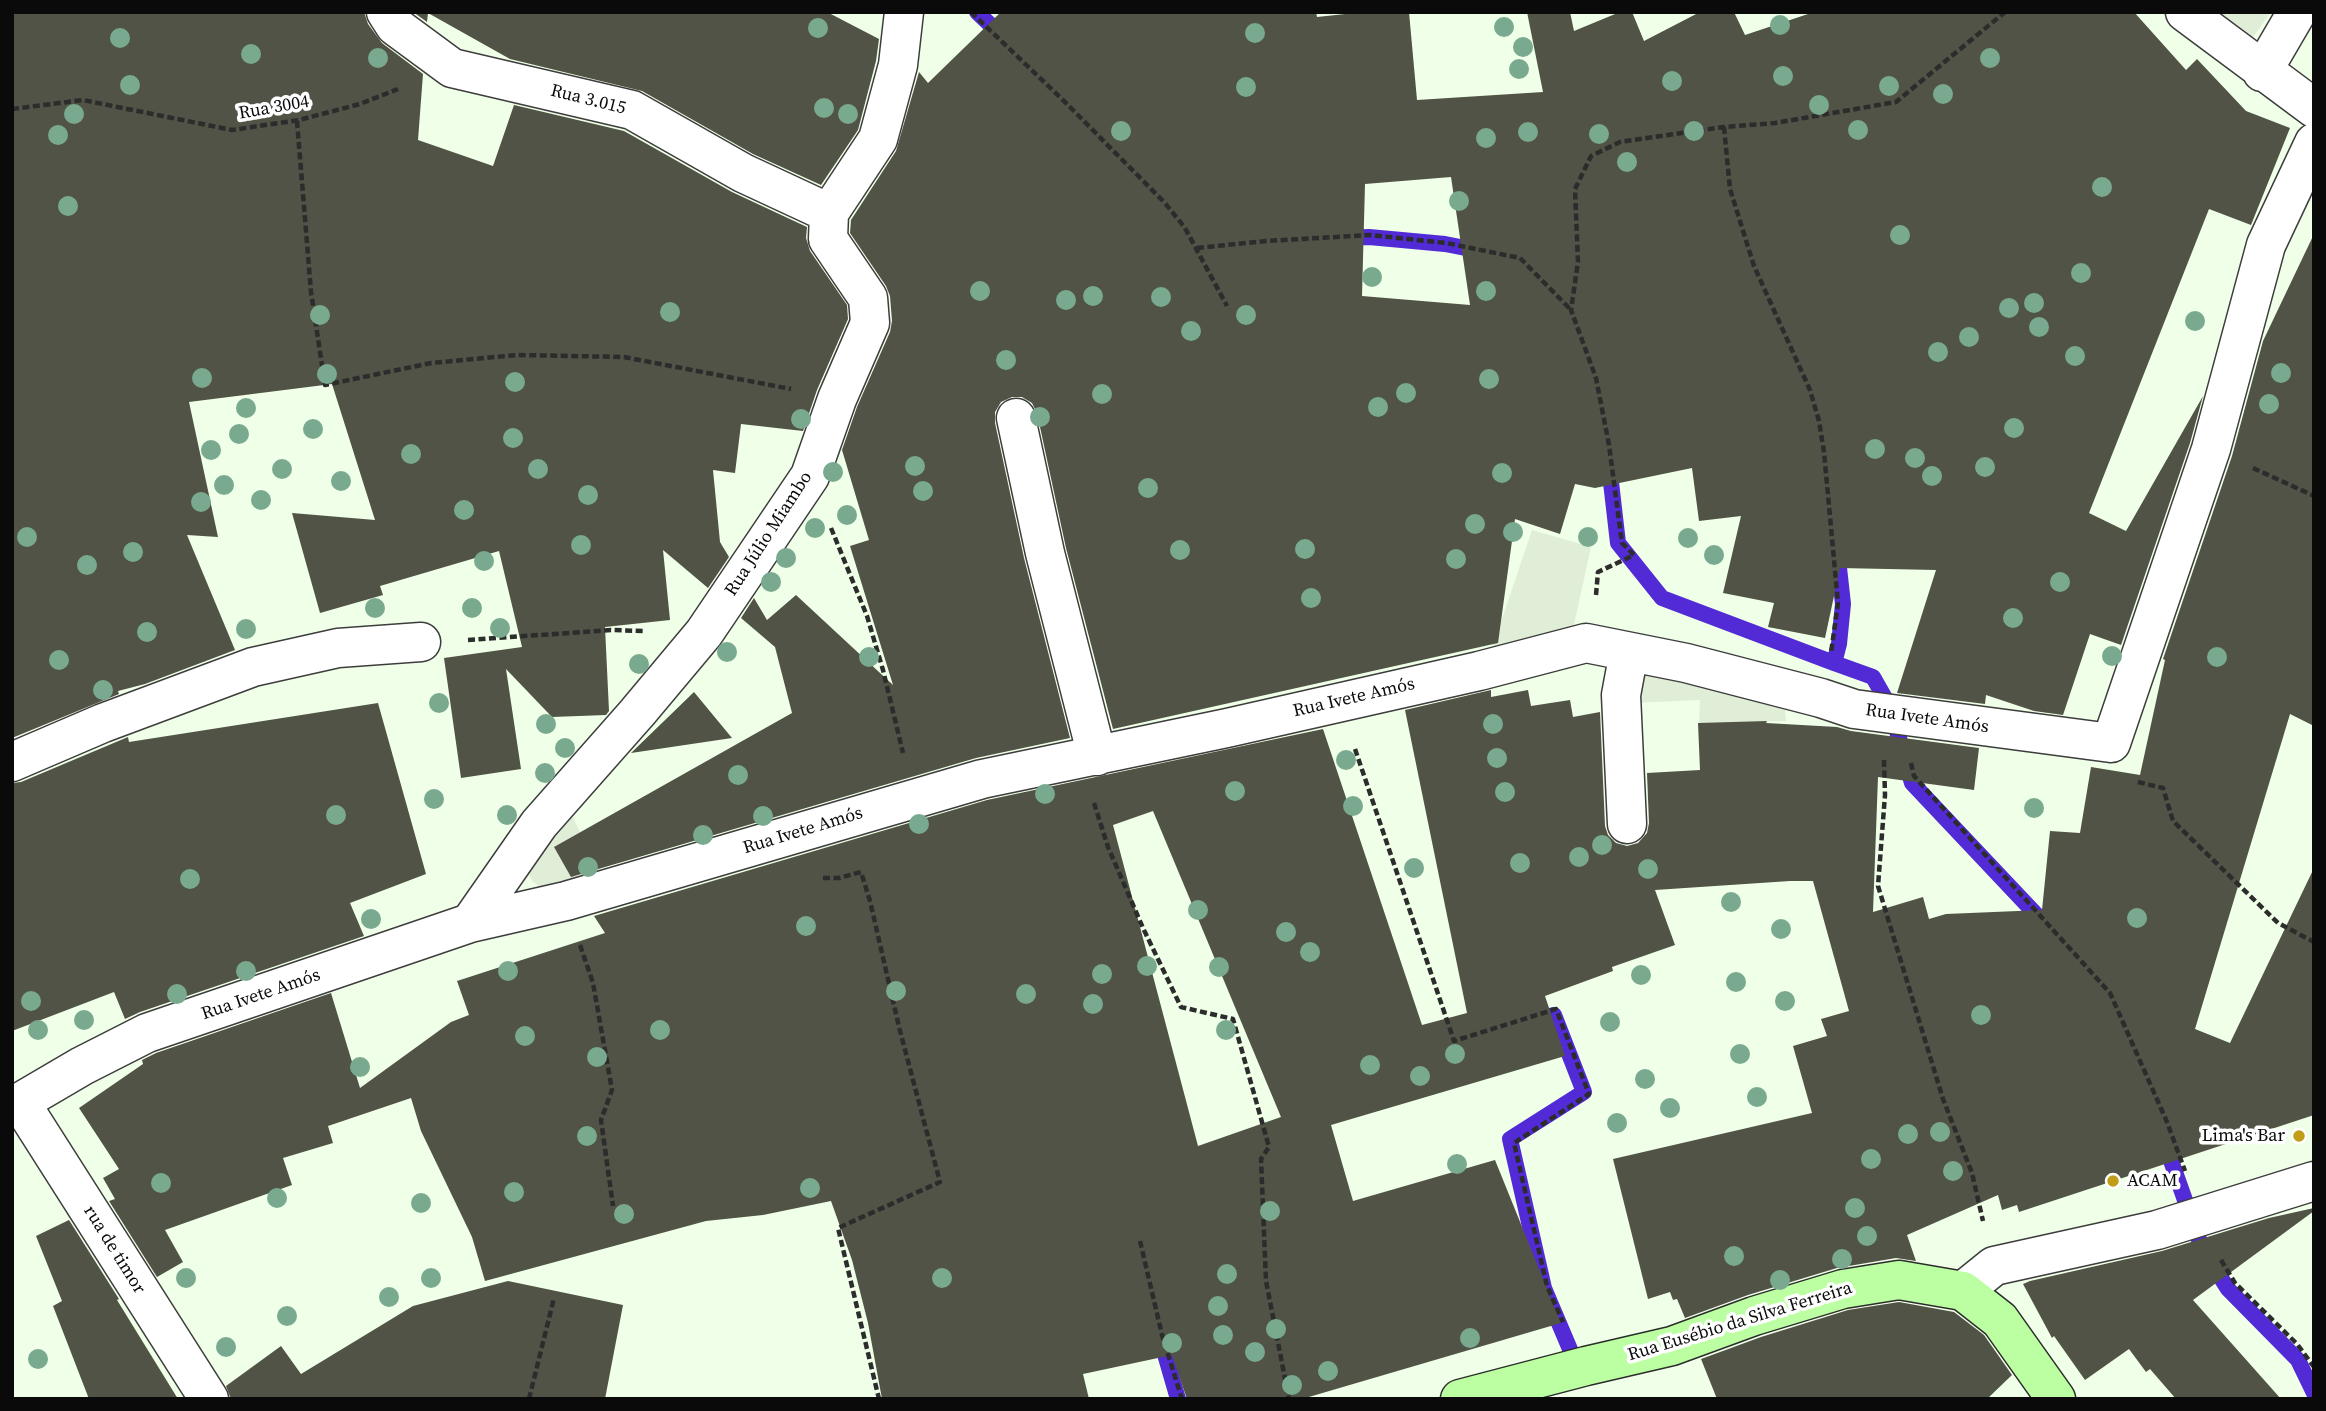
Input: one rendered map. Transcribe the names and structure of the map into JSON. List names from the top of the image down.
{
  "streets": {
    "street": [
      "Rua 3.015",
      "Rua Júlio Miambo",
      "Rua Ivete Amós",
      "rua de timor",
      "Rua Eusébio da Silva Ferreira"
    ],
    "path": ["Rua 3004"]
  },
  "crossings": [
    ["Rua 3.015", "Rua 3004"],
    ["Rua 3.015", "Rua Júlio Miambo"],
    ["Rua Júlio Miambo", "Rua Ivete Amós"],
    ["Rua Ivete Amós", "rua de timor"]
  ],
  "places": ["Lima's Bar", "ACAM"]
}
